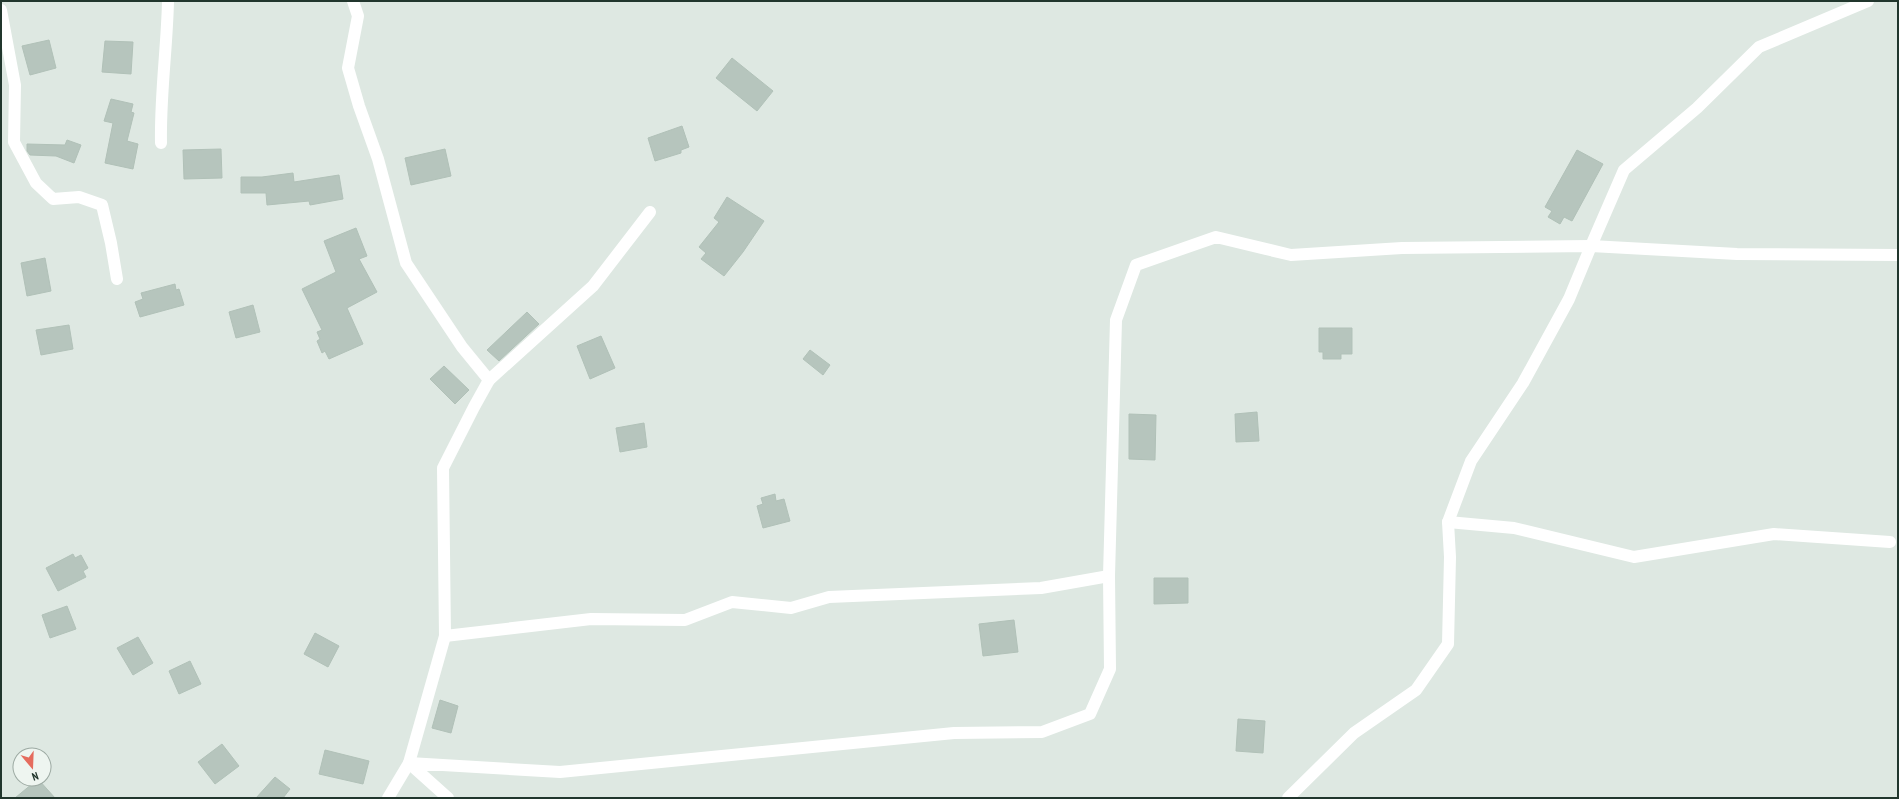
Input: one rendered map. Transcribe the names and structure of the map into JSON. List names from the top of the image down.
{
  "north": "bottom"
}
